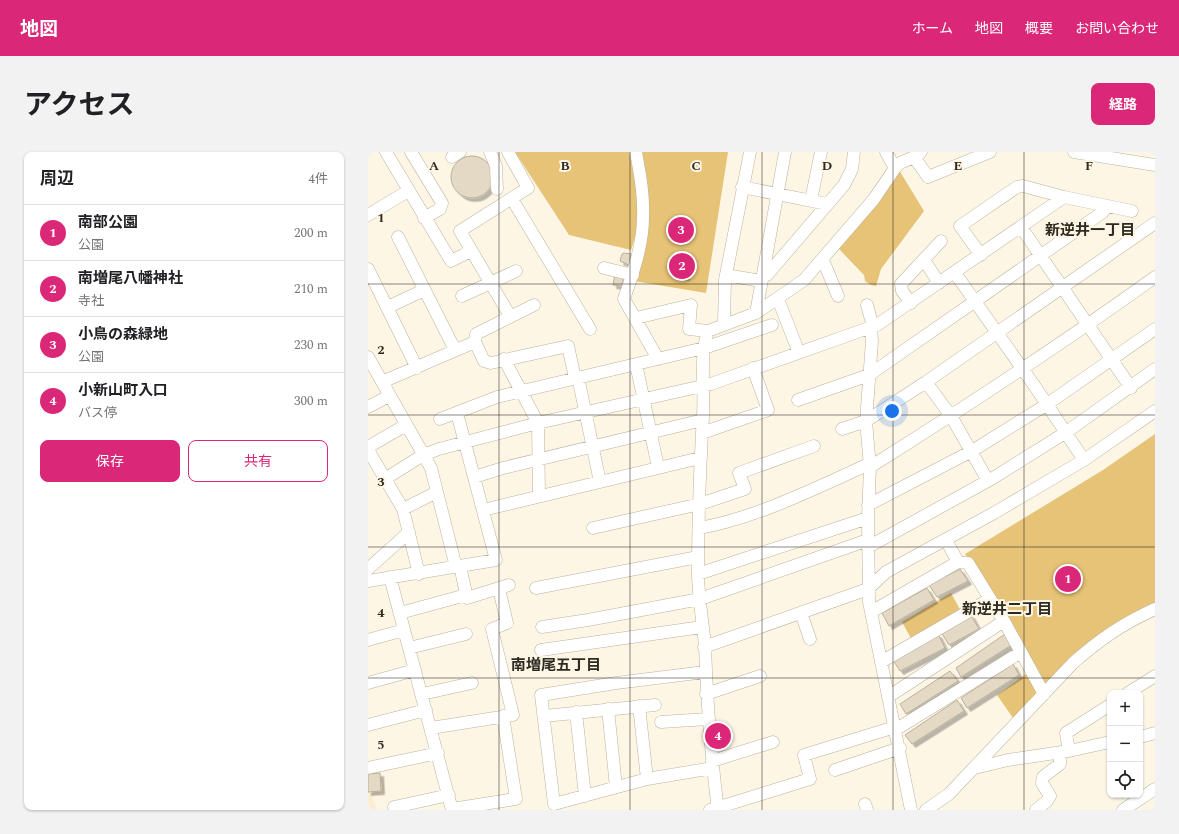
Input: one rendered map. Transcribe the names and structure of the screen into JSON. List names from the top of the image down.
{
  "districts": ["新逆井一丁目", "新逆井二丁目", "南増尾五丁目"],
  "page": {
    "header": "地図",
    "nav": [
      "ホーム",
      "地図",
      "概要",
      "お問い合わせ"
    ],
    "title": "アクセス",
    "buttons": [
      "経路",
      ["保存", "共有"]
    ],
    "heading": ["周辺", "4件"],
    "list": [
      {
        "mark": "1",
        "name": "南部公園",
        "note": "公園",
        "value": "200 m"
      },
      {
        "mark": "2",
        "name": "南増尾八幡神社",
        "note": "寺社",
        "value": "210 m"
      },
      {
        "mark": "3",
        "name": "小鳥の森緑地",
        "note": "公園",
        "value": "230 m"
      },
      {
        "mark": "4",
        "name": "小新山町入口",
        "note": "バス停",
        "value": "300 m"
      }
    ],
    "pins": [
      "3",
      "2",
      "1",
      "4"
    ],
    "map_buttons": ["+", "−"]
  },
  "grid": {
    "columns": [
      "A",
      "B",
      "C",
      "D",
      "E",
      "F"
    ],
    "rows": [
      "1",
      "2",
      "3",
      "4",
      "5"
    ]
  }
}
